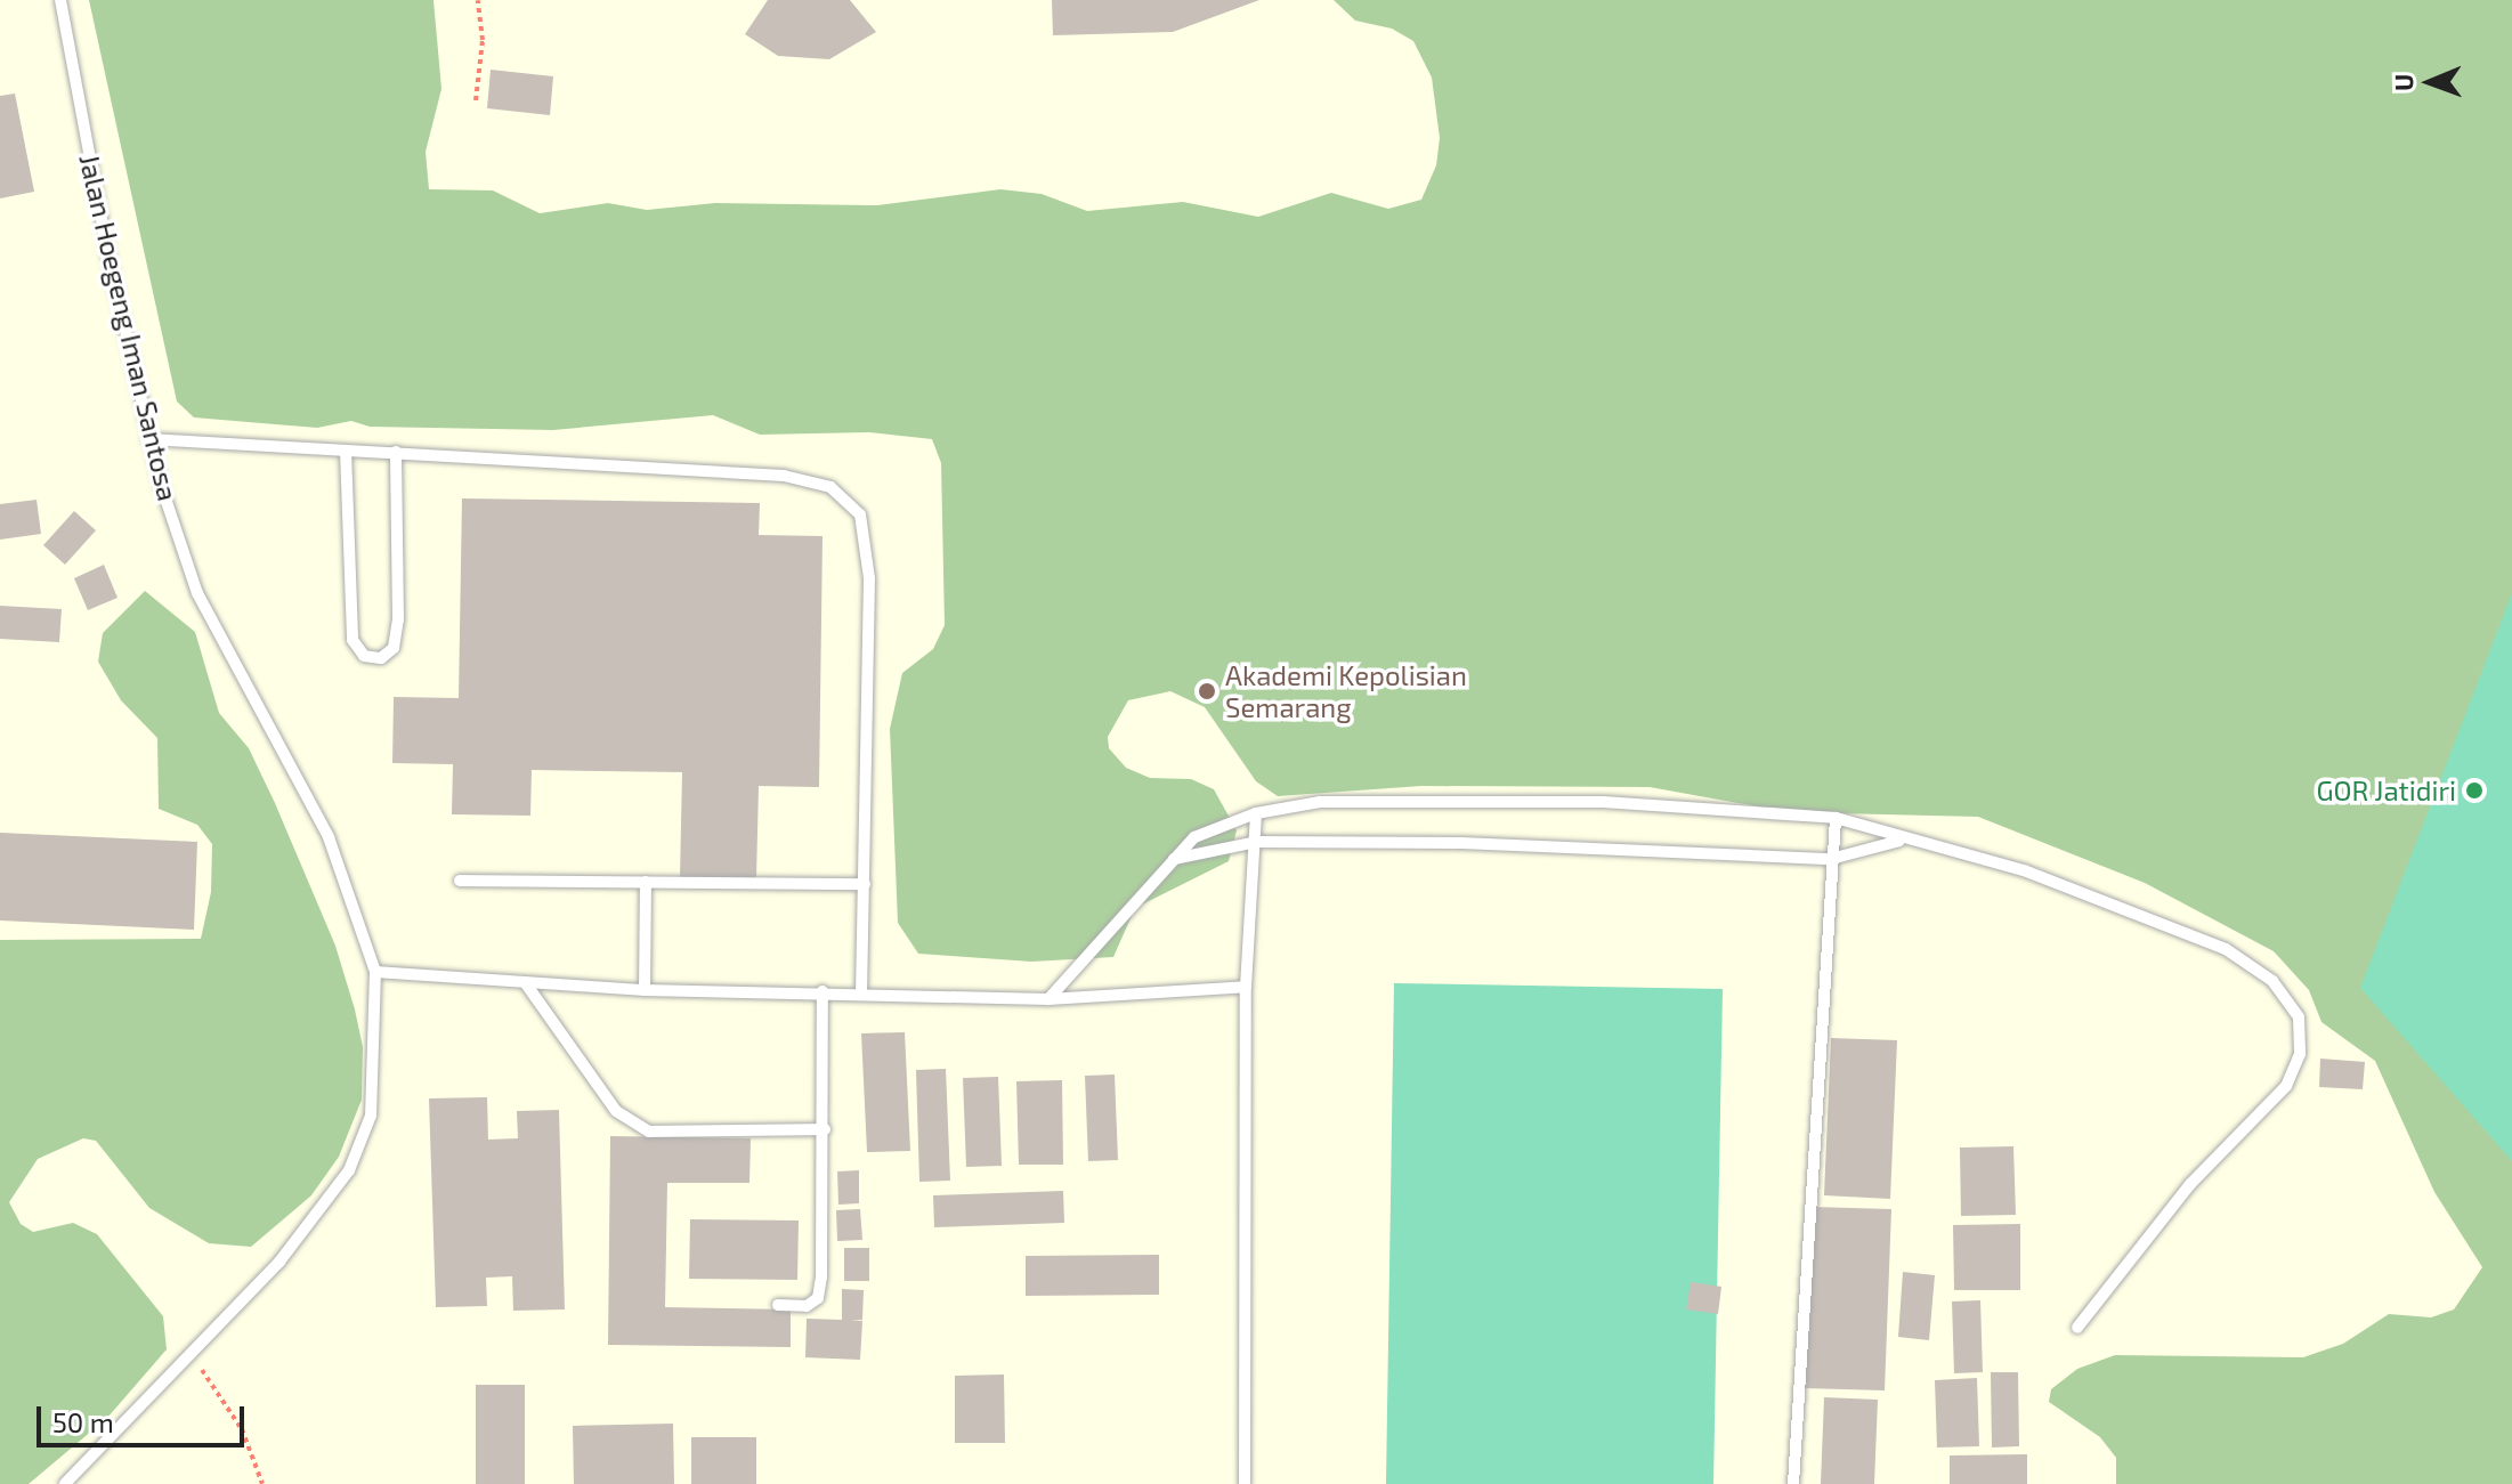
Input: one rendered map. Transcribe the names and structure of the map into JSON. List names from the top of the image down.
{
  "streets": {
    "lane": ["Jalan Hoegeng Iman Santosa"]
  },
  "places": ["Akademi Kepolisian Semarang", "GOR Jatidiri"],
  "scale_bar": "50 m",
  "north": "left"
}
